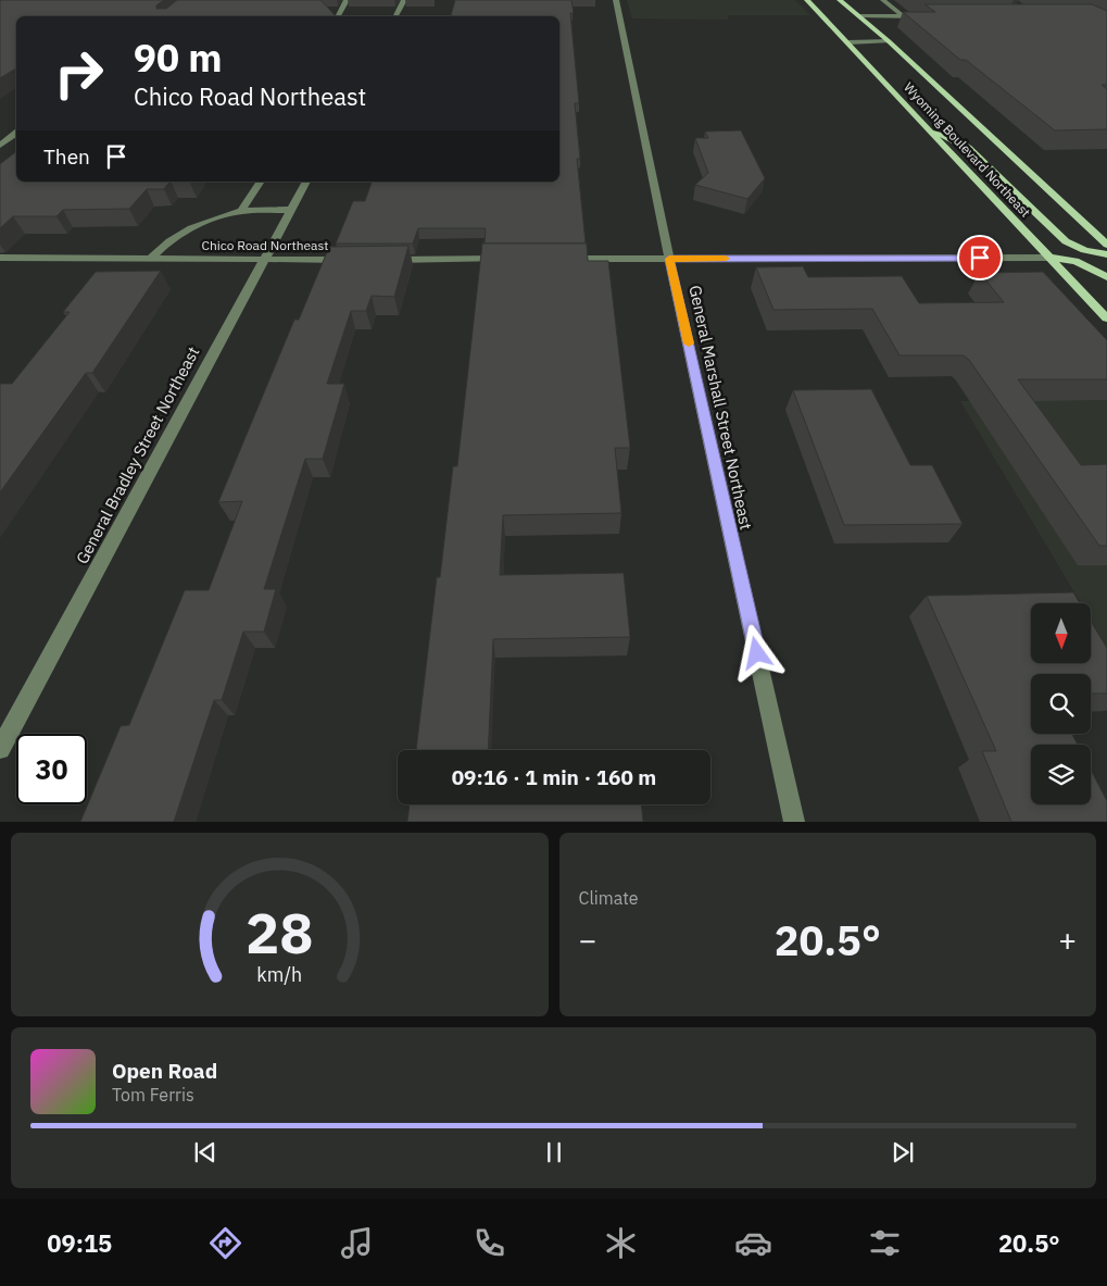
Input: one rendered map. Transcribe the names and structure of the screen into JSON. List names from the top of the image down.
{
  "streets": {
    "main road": ["Wyoming Boulevard Northeast"],
    "street": ["Chico Road Northeast", "General Marshall Street Northeast", "General Bradley Street Northeast"]
  },
  "crossings": [
    ["Chico Road Northeast", "General Bradley Street Northeast"]
  ],
  "north": "bottom",
  "page": {
    "turn": ["90 m", "Chico Road Northeast"],
    "then": "Then",
    "limit": "30",
    "trip": "09:16 · 1 min · 160 m",
    "tile": "Climate",
    "heat": ["−", "20.5°", "+"],
    "song": ["Open Road", "Tom Ferris"],
    "tabs": ["09:15", "20.5°"],
    "gauge": ["28", "km/h"]
  }
}
